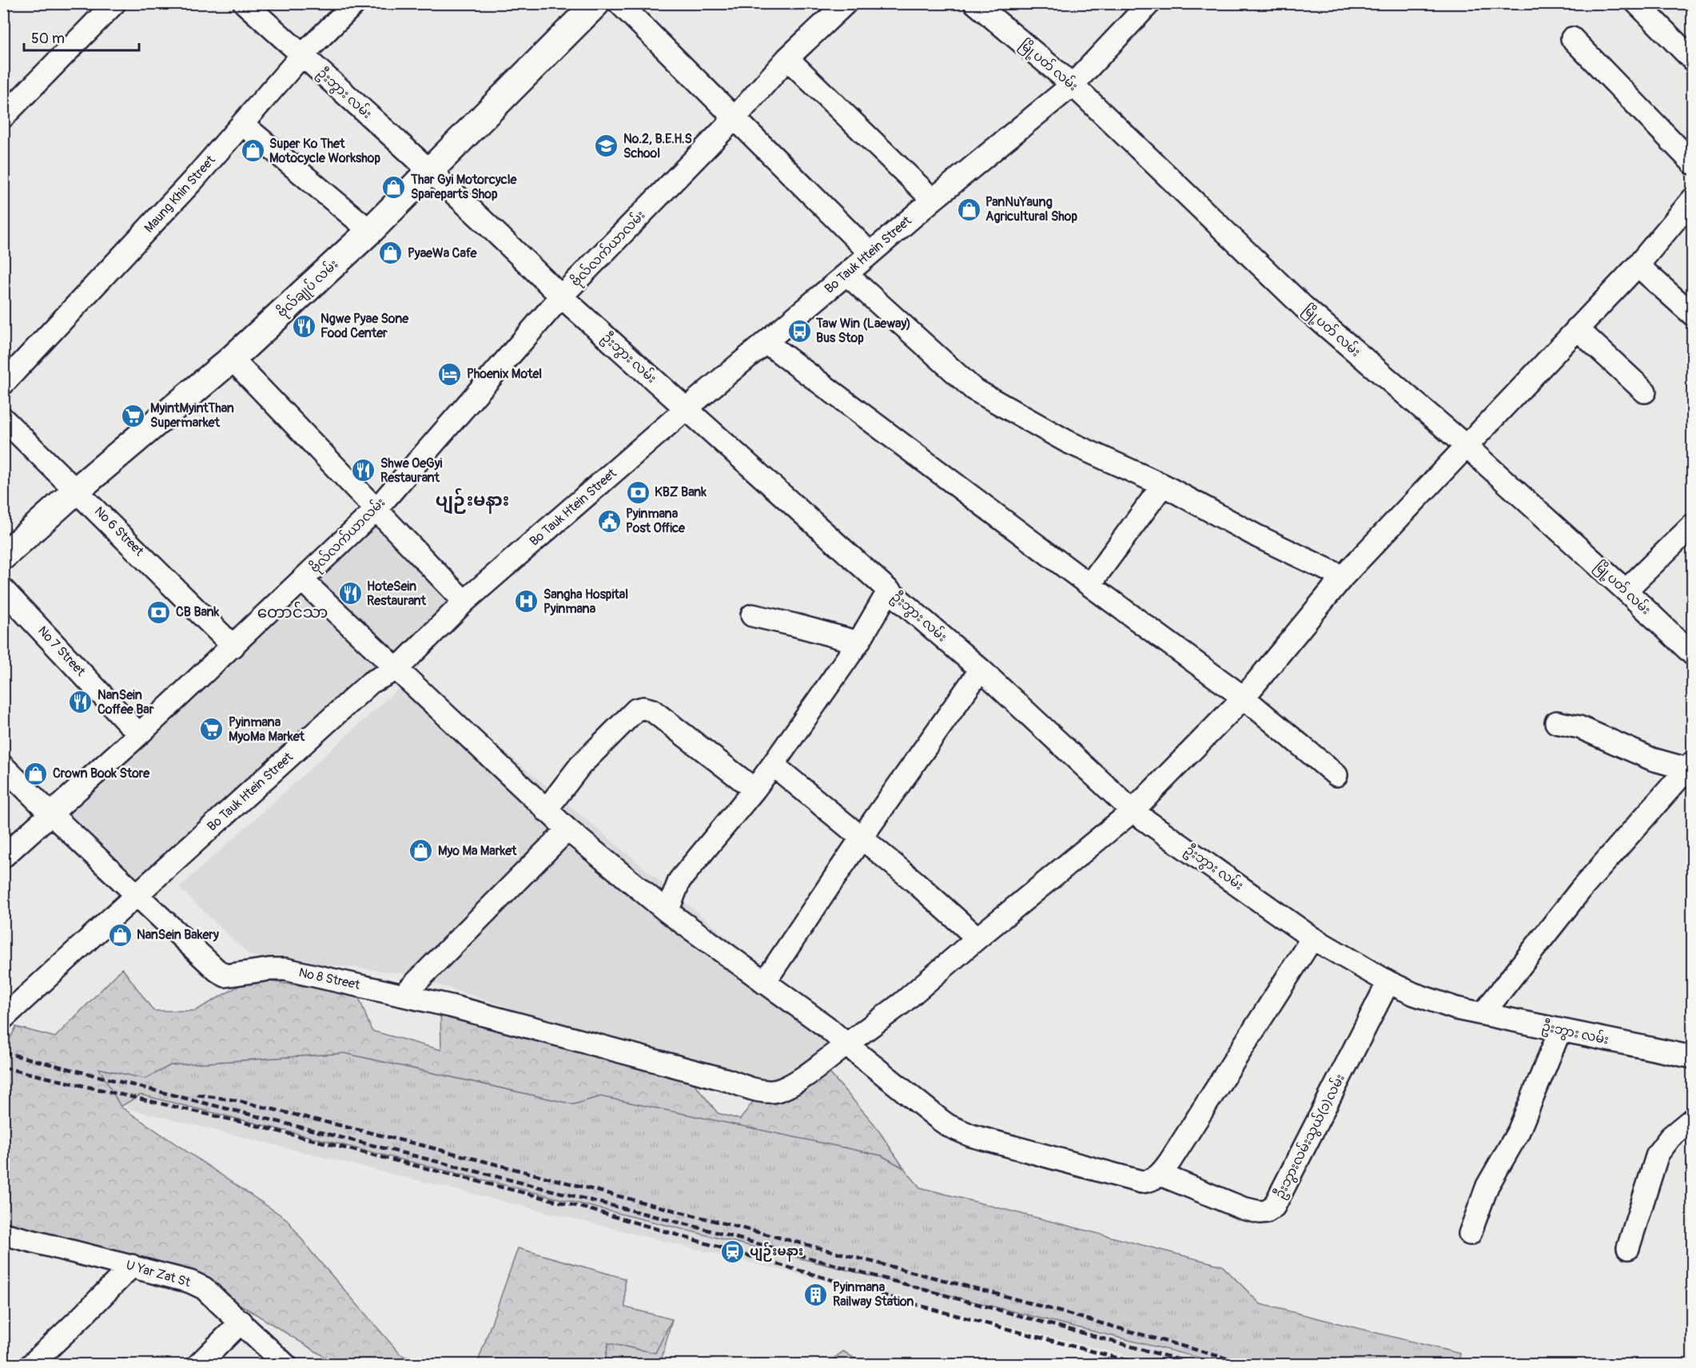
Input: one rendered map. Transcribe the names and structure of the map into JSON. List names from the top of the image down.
{
  "streets": {
    "main road": ["ဗိုလ်ချုပ် လမ်း"],
    "street": [
      "မြို့ပတ် လမ်း",
      "ဦးဘွား လမ်း",
      "Maung Khin Street",
      "ဗိုလ်လက်ယာလမ်း",
      "Bo Tauk Htein Street",
      "No 6 Street",
      "No 7 Street",
      "No 8 Street",
      "ဦးဘွားလမ်းသွယ်(၁)လမ်း",
      "U Yar Zat St"
    ]
  },
  "crossings": [
    ["မြို့ပတ် လမ်း", "Bo Tauk Htein Street"],
    ["မြို့ပတ် လမ်း", "No 8 Street"],
    ["ဦးဘွား လမ်း", "Maung Khin Street"],
    ["ဦးဘွား လမ်း", "ဗိုလ်လက်ယာလမ်း"],
    ["ဦးဘွား လမ်း", "Bo Tauk Htein Street"],
    ["ဦးဘွား လမ်း", "ဗိုလ်ချုပ် လမ်း"],
    ["ဦးဘွား လမ်း", "No 8 Street"],
    ["ဦးဘွား လမ်း", "ဦးဘွားလမ်းသွယ်(၁)လမ်း"],
    ["ဗိုလ်လက်ယာလမ်း", "No 6 Street"],
    ["ဗိုလ်လက်ယာလမ်း", "No 7 Street"],
    ["ဗိုလ်လက်ယာလမ်း", "No 8 Street"],
    ["Bo Tauk Htein Street", "No 8 Street"],
    ["ဗိုလ်ချုပ် လမ်း", "No 6 Street"]
  ],
  "districts": ["ပျဉ်းမနား", "တောင်သာ"],
  "places": {
    "school or university": ["No.2, B.E.H.S School"],
    "shop": [
      "Super Ko Thet Motocycle Workshop",
      "Thar Gyi Motorcycle Spareparts Shop",
      "PanNuYaung Agricultural Shop",
      "PyaeWa Cafe",
      "Crown Book Store",
      "Myo Ma Market",
      "NanSein Bakery"
    ],
    "restaurant": [
      "Ngwe Pyae Sone Food Center",
      "Shwe OeGyi Restaurant",
      "HoteSein Restaurant",
      "NanSein Coffee Bar"
    ],
    "bus stop": ["Taw Win (Laeway) Bus Stop"],
    "hotel": ["Phoenix Motel"],
    "supermarket": ["MyintMyintThan Supermarket", "Pyinmana MyoMa Market"],
    "bank": ["KBZ Bank", "CB Bank"],
    "public building": ["Pyinmana Post Office"],
    "hospital": ["Sangha Hospital Pyinmana"],
    "station": ["ပျဉ်းမနား"],
    "building": ["Pyinmana Railway Station"]
  },
  "scale_bar": "50 m"
}
